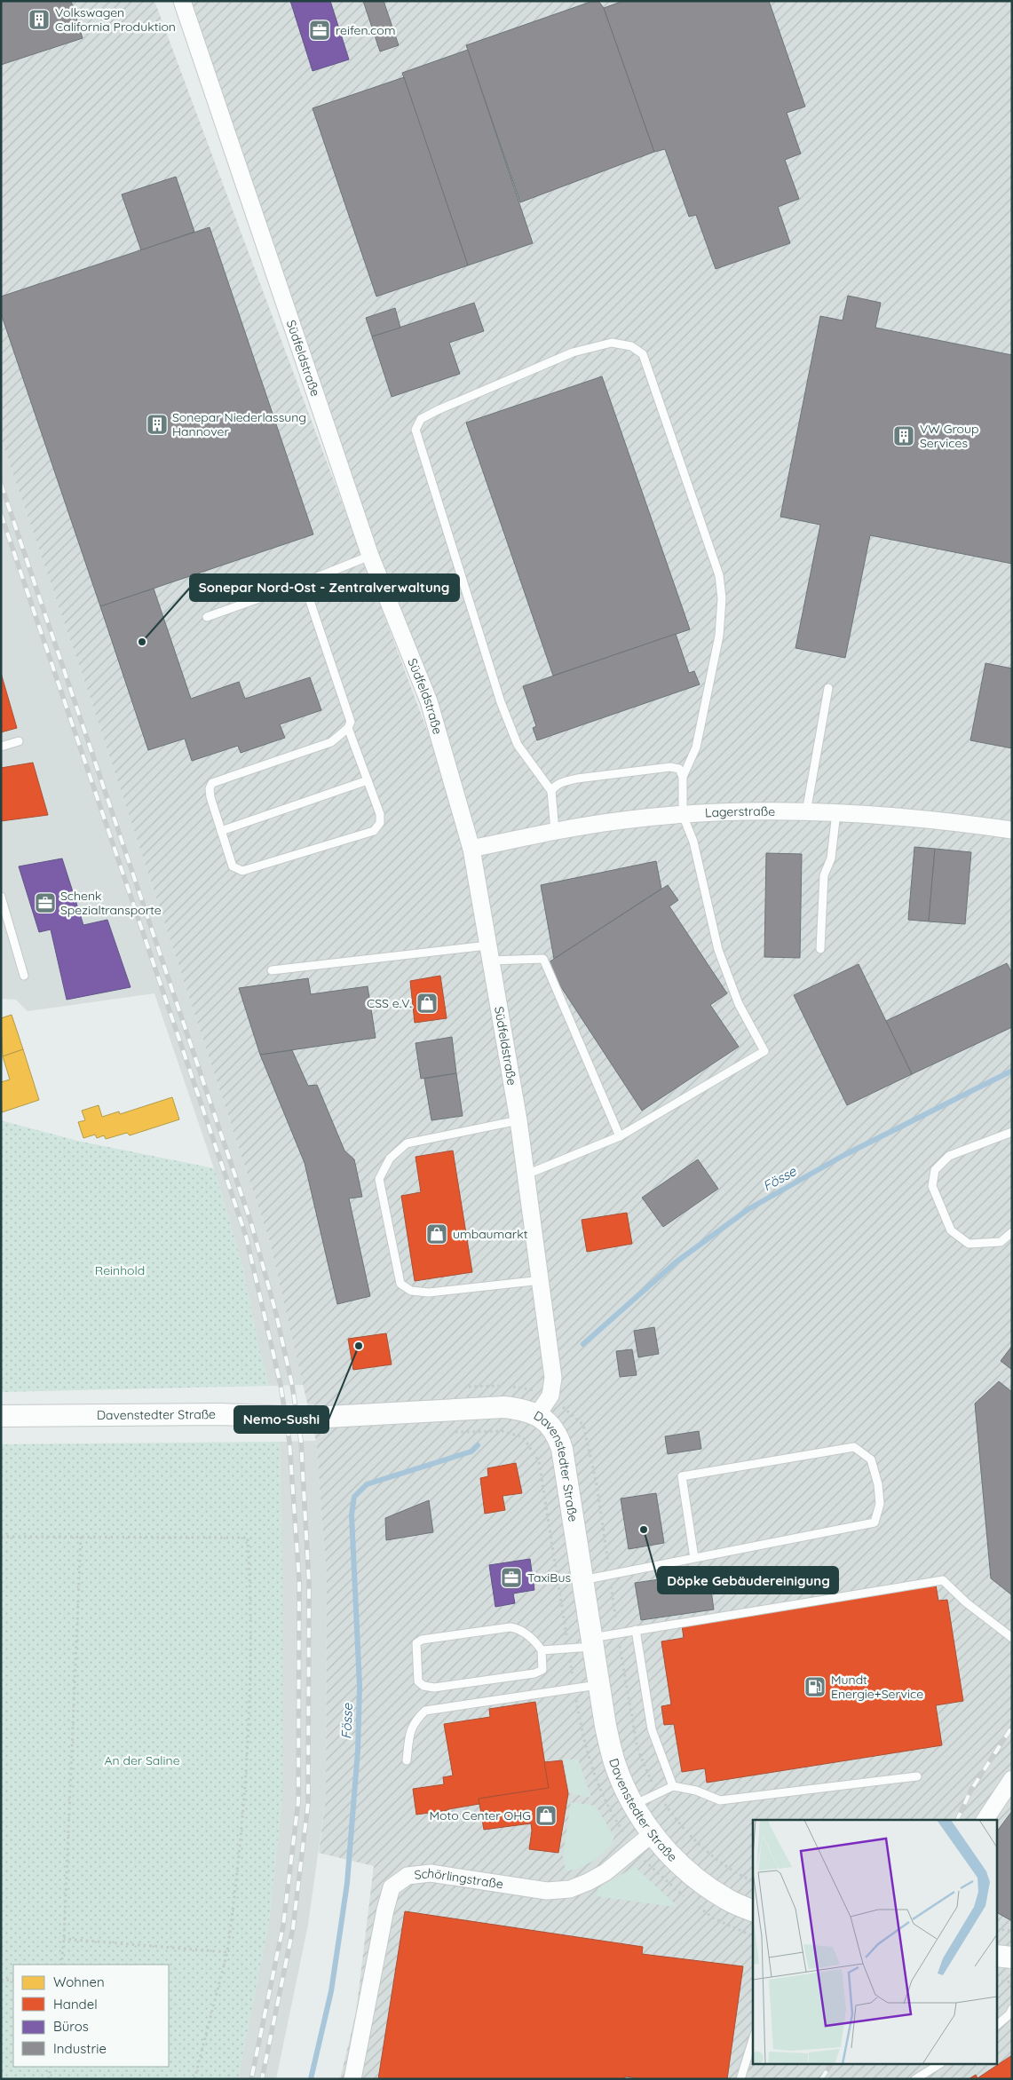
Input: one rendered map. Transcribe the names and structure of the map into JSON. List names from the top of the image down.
{
  "streets": {
    "street": [
      "Südfeldstraße",
      "Lagerstraße",
      "Davenstedter Straße",
      "Schörlingstraße"
    ]
  },
  "crossings": [
    ["Südfeldstraße", "Lagerstraße"],
    ["Südfeldstraße", "Davenstedter Straße"],
    ["Davenstedter Straße", "Schörlingstraße"]
  ],
  "water": ["Fösse"],
  "parks": ["Reinhold", "An der Saline"],
  "places": {
    "building": ["Volkswagen California Produktion", "Sonepar Niederlassung Hannover", "VW Group Services"],
    "office": ["reifen.com", "Schenk Spezialtransporte", "TaxiBus"],
    "other": ["Sonepar Nord-Ost - Zentralverwaltung", "Nemo-Sushi", "Döpke Gebäudereinigung"],
    "shop": ["CSS e.V.", "umbaumarkt", "Moto Center OHG"],
    "fuel station": ["Mundt Energie+Service"]
  },
  "legend": [
    "Wohnen",
    "Handel",
    "Büros",
    "Industrie"
  ]
}
